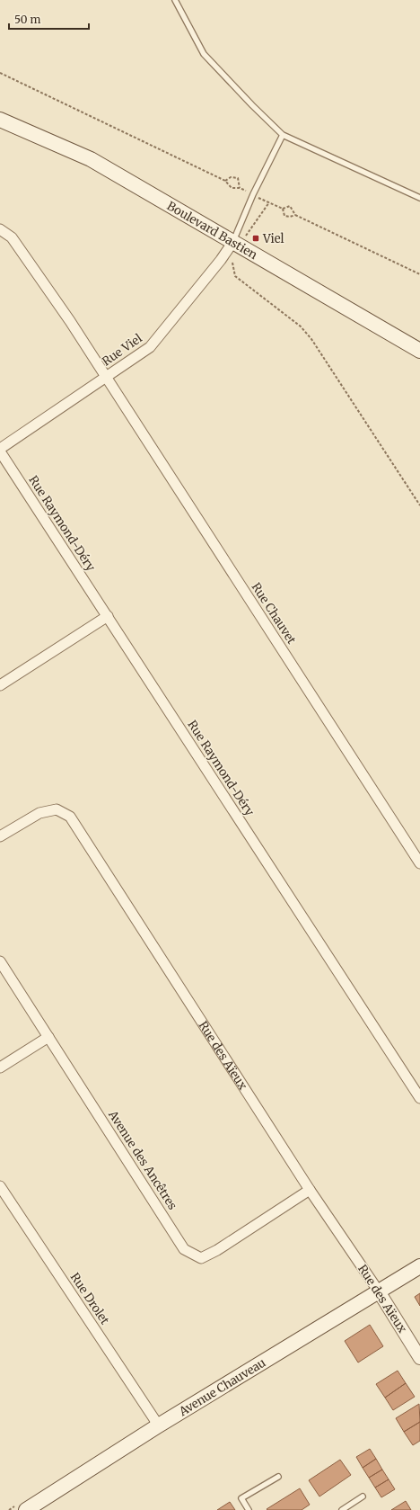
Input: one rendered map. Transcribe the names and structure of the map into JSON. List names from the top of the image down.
{
  "streets": {
    "main road": ["Boulevard Bastien", "Avenue Chauveau"],
    "street": [
      "Rue Viel",
      "Rue Raymond-Déry",
      "Rue Chauvet",
      "Rue des Aïeux",
      "Avenue des Ancêtres",
      "Rue Drolet"
    ]
  },
  "crossings": [
    ["Boulevard Bastien", "Rue Viel"],
    ["Rue Viel", "Rue Chauvet"],
    ["Rue des Aïeux", "Avenue des Ancêtres"],
    ["Rue des Aïeux", "Avenue Chauveau"],
    ["Rue Drolet", "Avenue Chauveau"]
  ],
  "places": {
    "transit": ["Viel"]
  },
  "scale_bar": "50 m"
}
